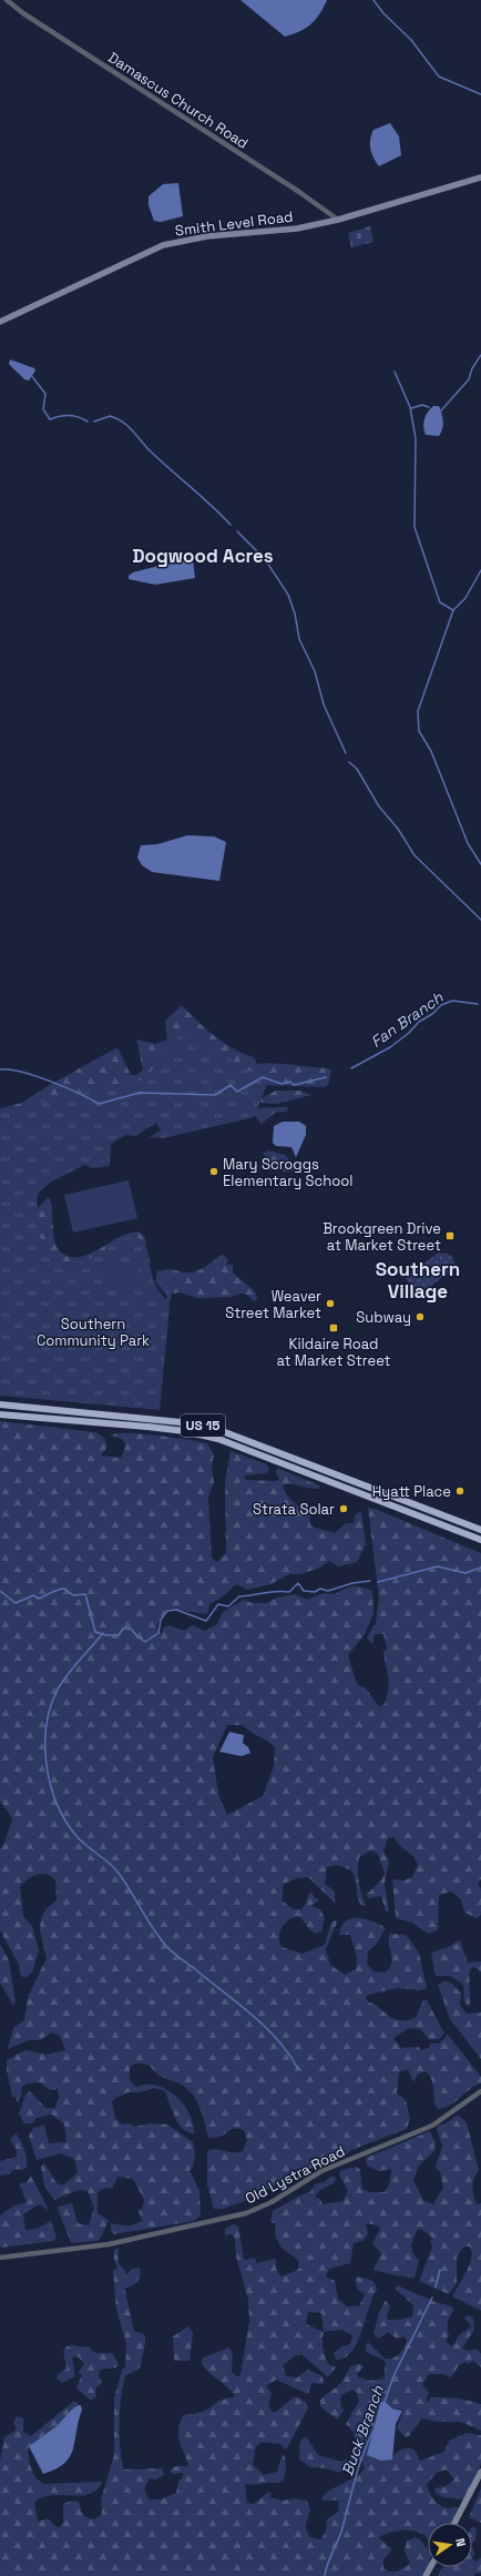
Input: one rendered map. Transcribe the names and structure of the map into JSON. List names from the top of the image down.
{
  "streets": {
    "highway": ["US 15"],
    "main road": ["Smith Level Road"],
    "street": ["Damascus Church Road", "Old Lystra Road"]
  },
  "crossings": [
    ["Damascus Church Road", "Smith Level Road"]
  ],
  "districts": ["Dogwood Acres", "Southern Village"],
  "water": ["Fan Branch", "Buck Branch"],
  "parks": ["Southern Community Park"],
  "places": {
    "other": [
      "Mary Scroggs Elementary School",
      "Weaver Street Market",
      "Subway",
      "Hyatt Place",
      "Strata Solar"
    ],
    "transit": ["Brookgreen Drive at Market Street", "Kildaire Road at Market Street"]
  },
  "north": "right"
}
